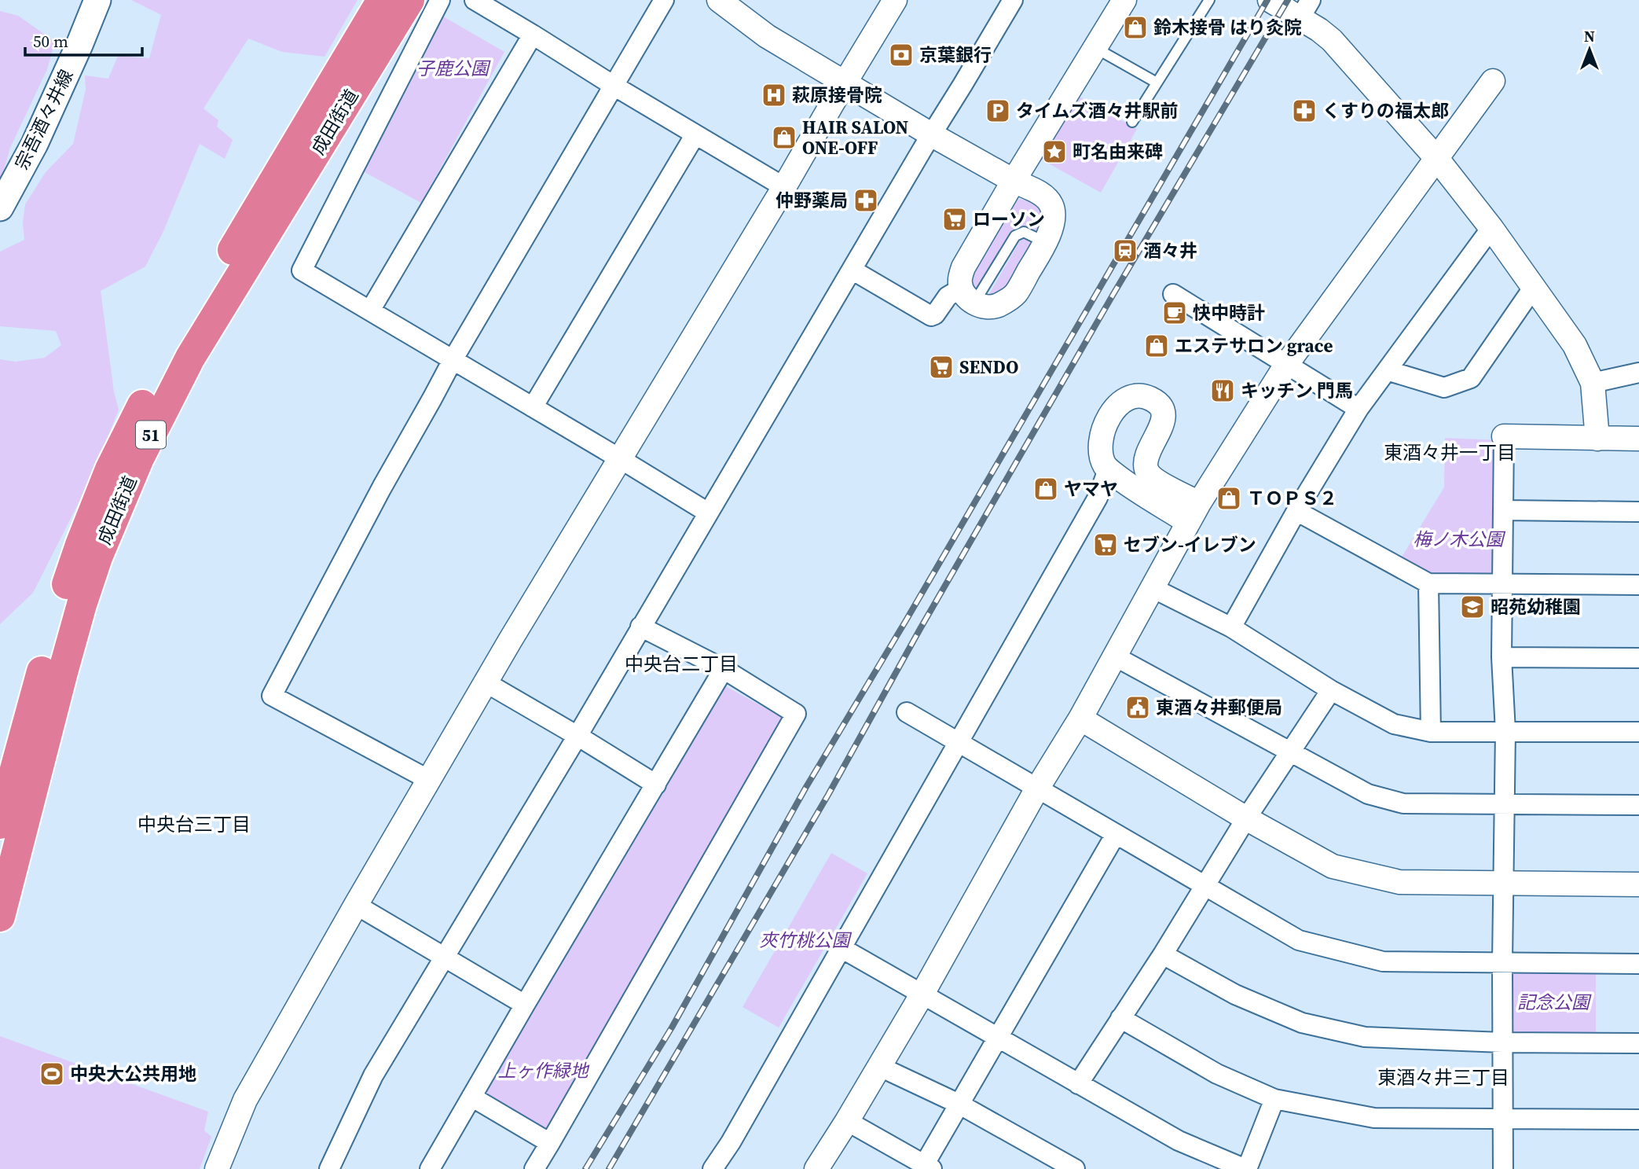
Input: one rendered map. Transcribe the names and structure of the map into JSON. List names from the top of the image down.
{
  "streets": {
    "highway": ["成田街道", "51"],
    "main road": ["宗吾酒々井線"]
  },
  "districts": [
    "東酒々井一丁目",
    "中央台二丁目",
    "中央台三丁目",
    "東酒々井三丁目"
  ],
  "parks": [
    "子鹿公園",
    "梅ノ木公園",
    "夾竹桃公園",
    "記念公園",
    "上ヶ作緑地"
  ],
  "places": {
    "shop": [
      "鈴木接骨 はり灸院",
      "HAIR SALON ONE-OFF",
      "エステサロン grace",
      "ヤマヤ",
      "ＴＯＰＳ２"
    ],
    "bank": ["京葉銀行"],
    "hospital": ["萩原接骨院"],
    "parking": ["タイムズ酒々井駅前"],
    "pharmacy": ["くすりの福太郎", "仲野薬局"],
    "place": ["町名由来碑"],
    "supermarket": ["ローソン", "SENDO", "セブン-イレブン"],
    "station": ["酒々井"],
    "cafe": ["快中時計"],
    "restaurant": ["キッチン 門馬"],
    "school or university": ["昭苑幼稚園"],
    "public building": ["東酒々井郵便局"],
    "sports": ["中央大公共用地"]
  },
  "scale_bar": "50 m",
  "north": "top"
}
